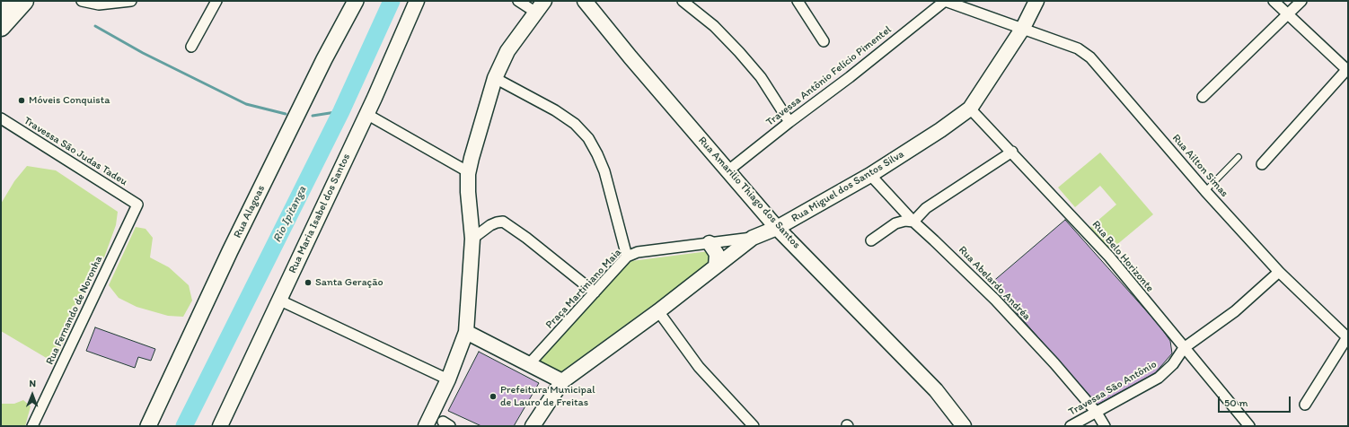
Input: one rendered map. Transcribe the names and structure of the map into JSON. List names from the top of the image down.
{
  "streets": {
    "main road": ["Rua Alagoas"],
    "street": [
      "Travessa Antônio Felício Pimentel",
      "Travessa São Judas Tadeu",
      "Rua Ailton Simas",
      "Rua Miguel dos Santos Silva",
      "Rua Amarilio Thiago dos Santos",
      "Rua Maria Isabel dos Santos",
      "Rua Belo Horizonte",
      "Rua Abelardo Andréa",
      "Praça Martiniano Maia",
      "Rua Fernando de Noronha",
      "Travessa São Antônio"
    ]
  },
  "crossings": [
    ["Travessa Antônio Felício Pimentel", "Rua Ailton Simas"],
    ["Travessa Antônio Felício Pimentel", "Rua Amarilio Thiago dos Santos"],
    ["Travessa São Judas Tadeu", "Rua Fernando de Noronha"],
    ["Rua Ailton Simas", "Rua Miguel dos Santos Silva"],
    ["Rua Ailton Simas", "Travessa São Antônio"],
    ["Rua Miguel dos Santos Silva", "Rua Amarilio Thiago dos Santos"],
    ["Rua Miguel dos Santos Silva", "Rua Belo Horizonte"],
    ["Rua Miguel dos Santos Silva", "Rua Abelardo Andréa"],
    ["Rua Miguel dos Santos Silva", "Praça Martiniano Maia"],
    ["Rua Belo Horizonte", "Travessa São Antônio"],
    ["Rua Abelardo Andréa", "Travessa São Antônio"]
  ],
  "water": ["Rio Ipitanga"],
  "places": ["Móveis Conquista", "Santa Geração", "Prefeitura Municipal de Lauro de Freitas"],
  "scale_bar": "50 m",
  "north": "top"
}
